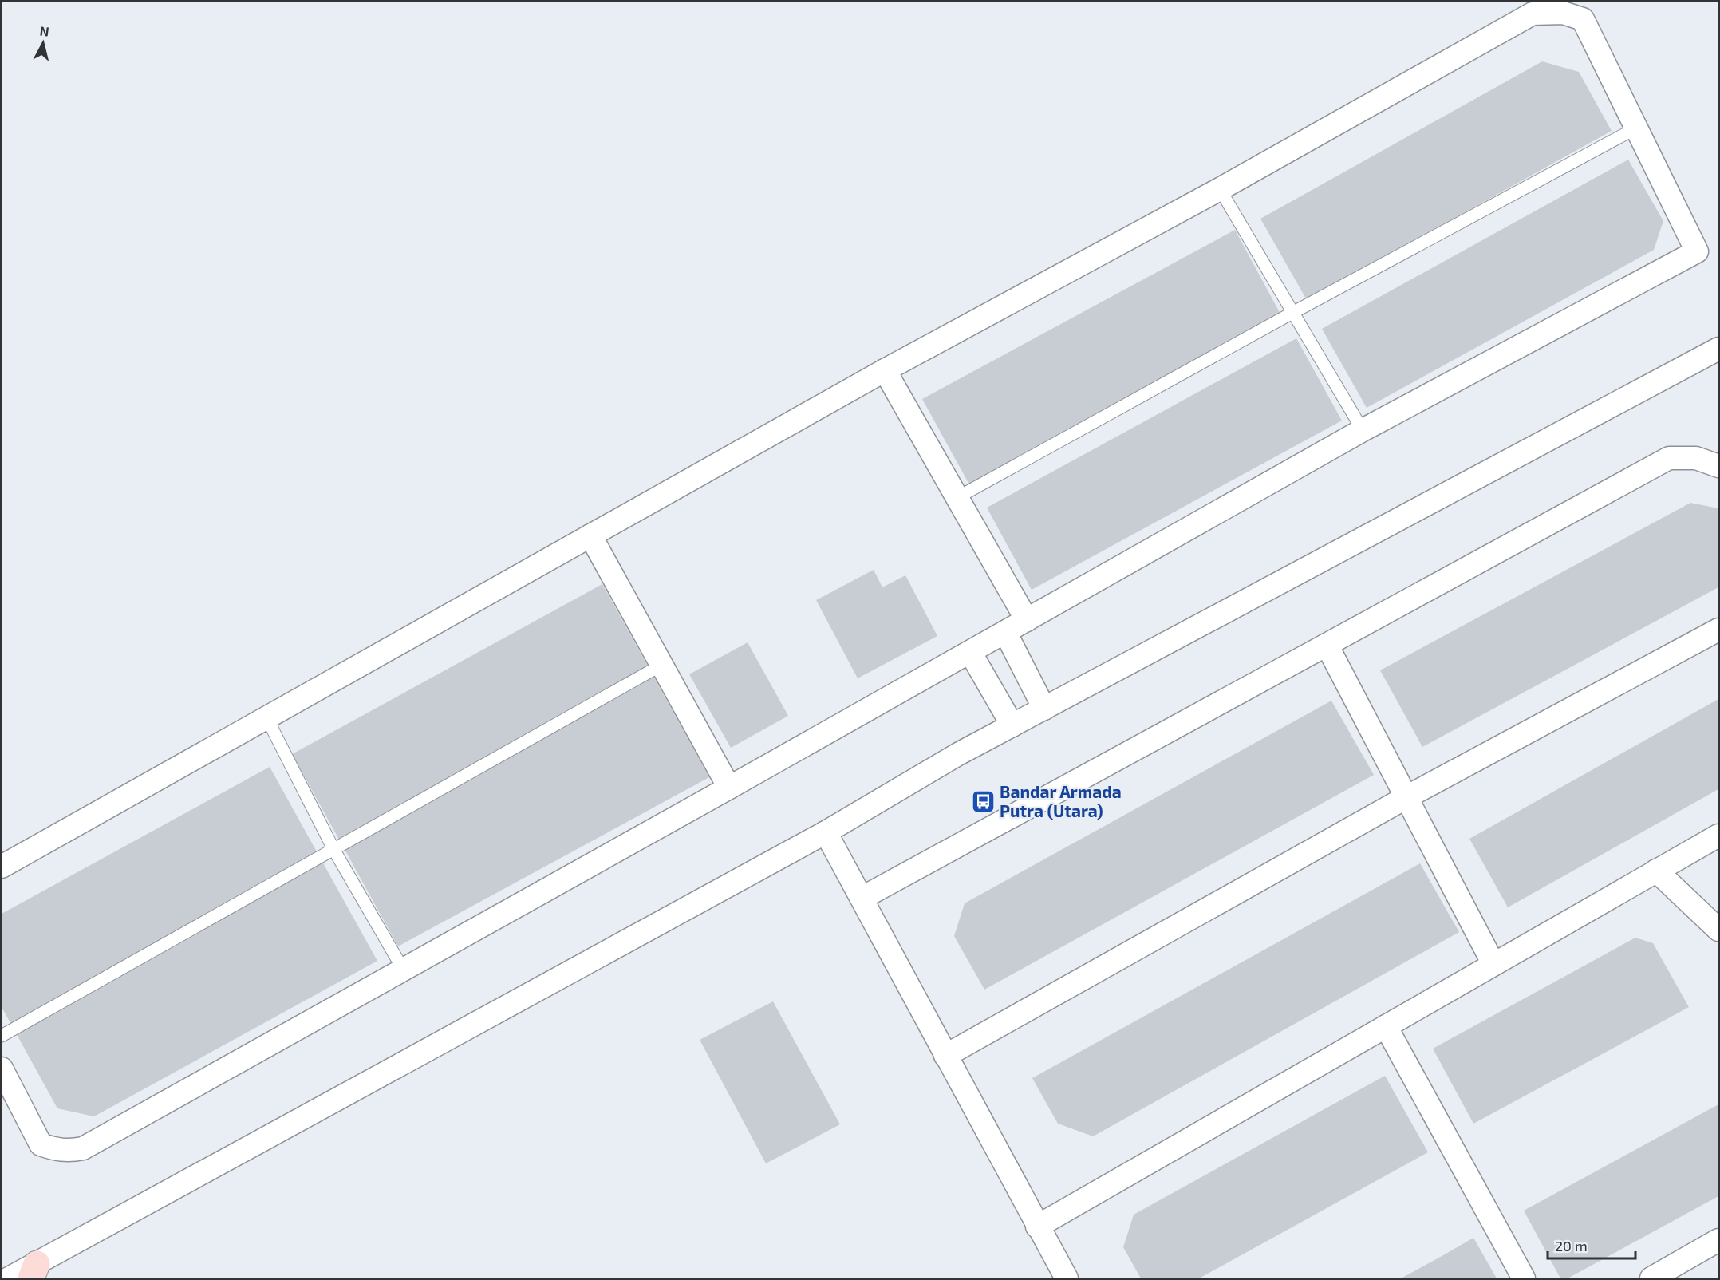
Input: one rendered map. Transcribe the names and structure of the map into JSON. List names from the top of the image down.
{
  "places": {
    "bus stop": ["Bandar Armada Putra (Utara)"]
  },
  "scale_bar": "20 m",
  "north": "top"
}
